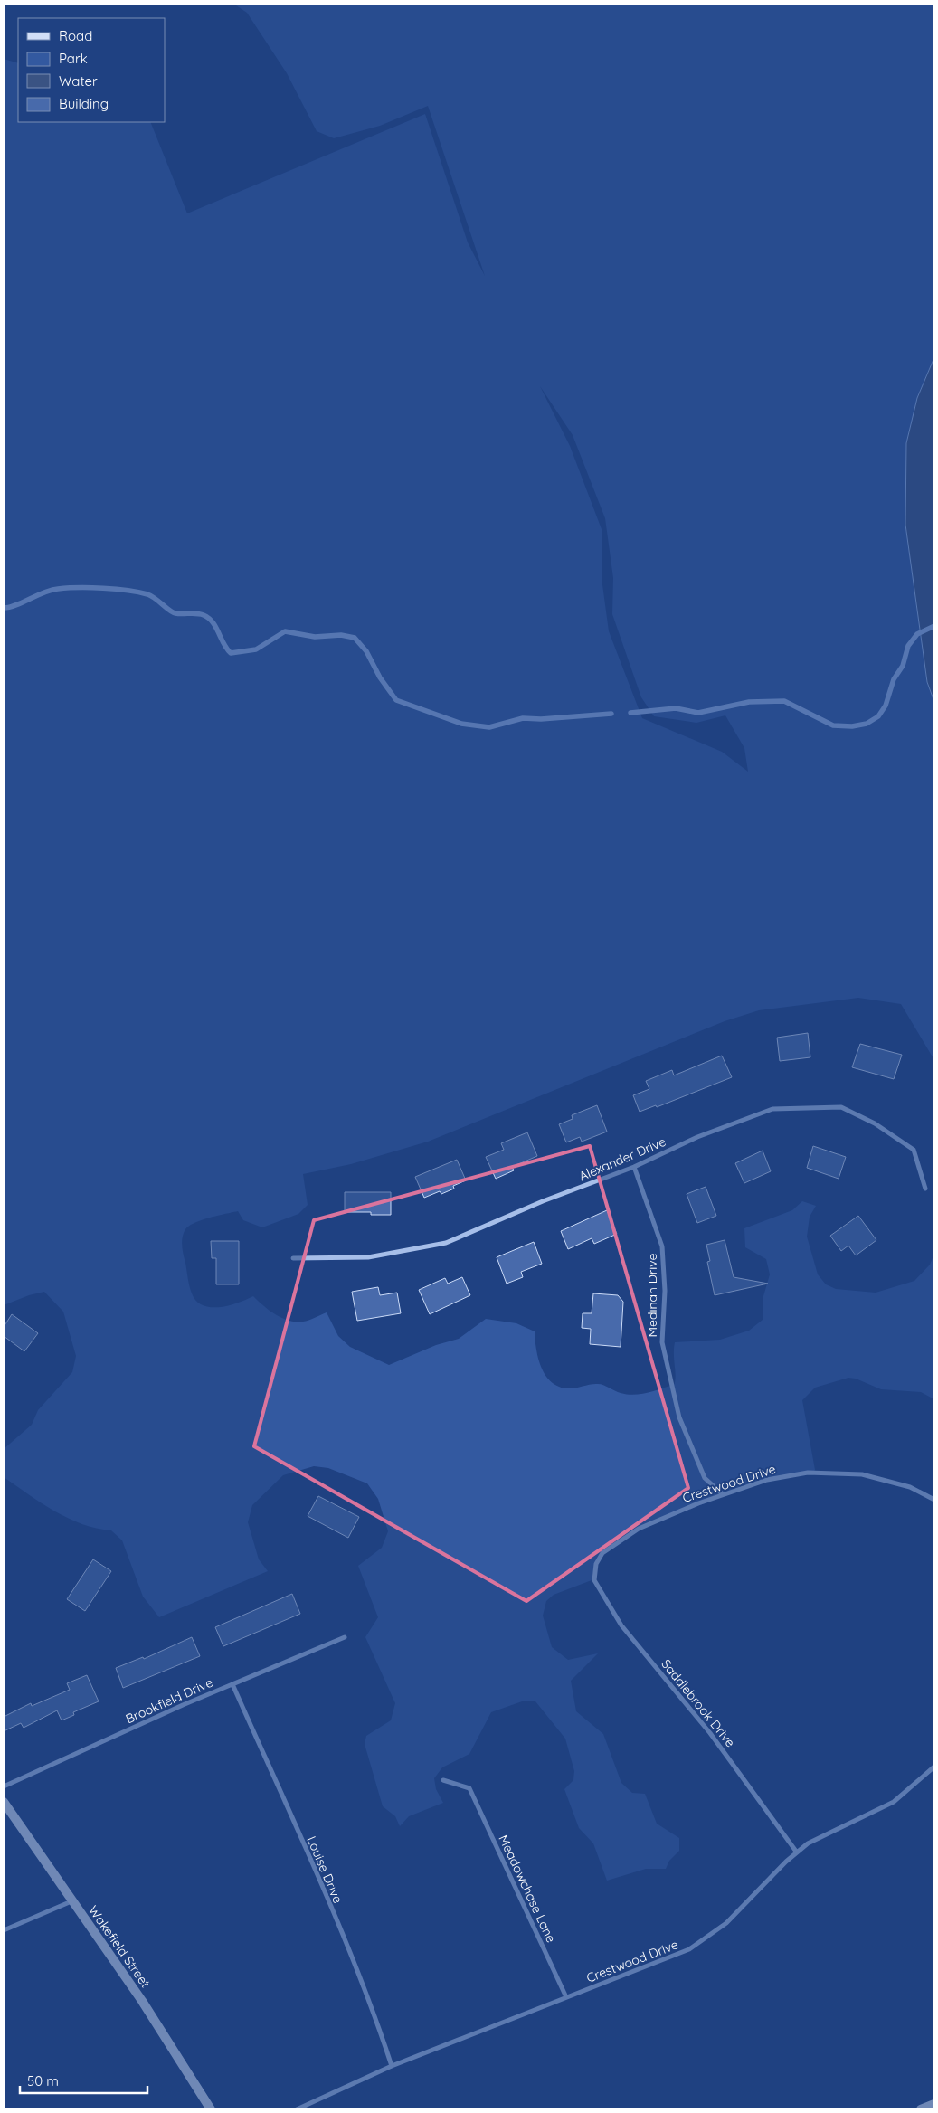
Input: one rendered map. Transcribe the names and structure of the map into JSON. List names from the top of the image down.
{
  "streets": {
    "street": [
      "Alexander Drive",
      "Medinah Drive",
      "Crestwood Drive",
      "Brookfield Drive",
      "Saddlebrook Drive",
      "Louise Drive",
      "Meadowchase Lane",
      "Wakefield Street"
    ]
  },
  "crossings": [
    ["Alexander Drive", "Medinah Drive"],
    ["Medinah Drive", "Crestwood Drive"],
    ["Crestwood Drive", "Saddlebrook Drive"],
    ["Crestwood Drive", "Louise Drive"],
    ["Crestwood Drive", "Meadowchase Lane"],
    ["Brookfield Drive", "Louise Drive"]
  ],
  "legend": [
    "Road",
    "Park",
    "Water",
    "Building"
  ],
  "scale_bar": "50 m"
}
